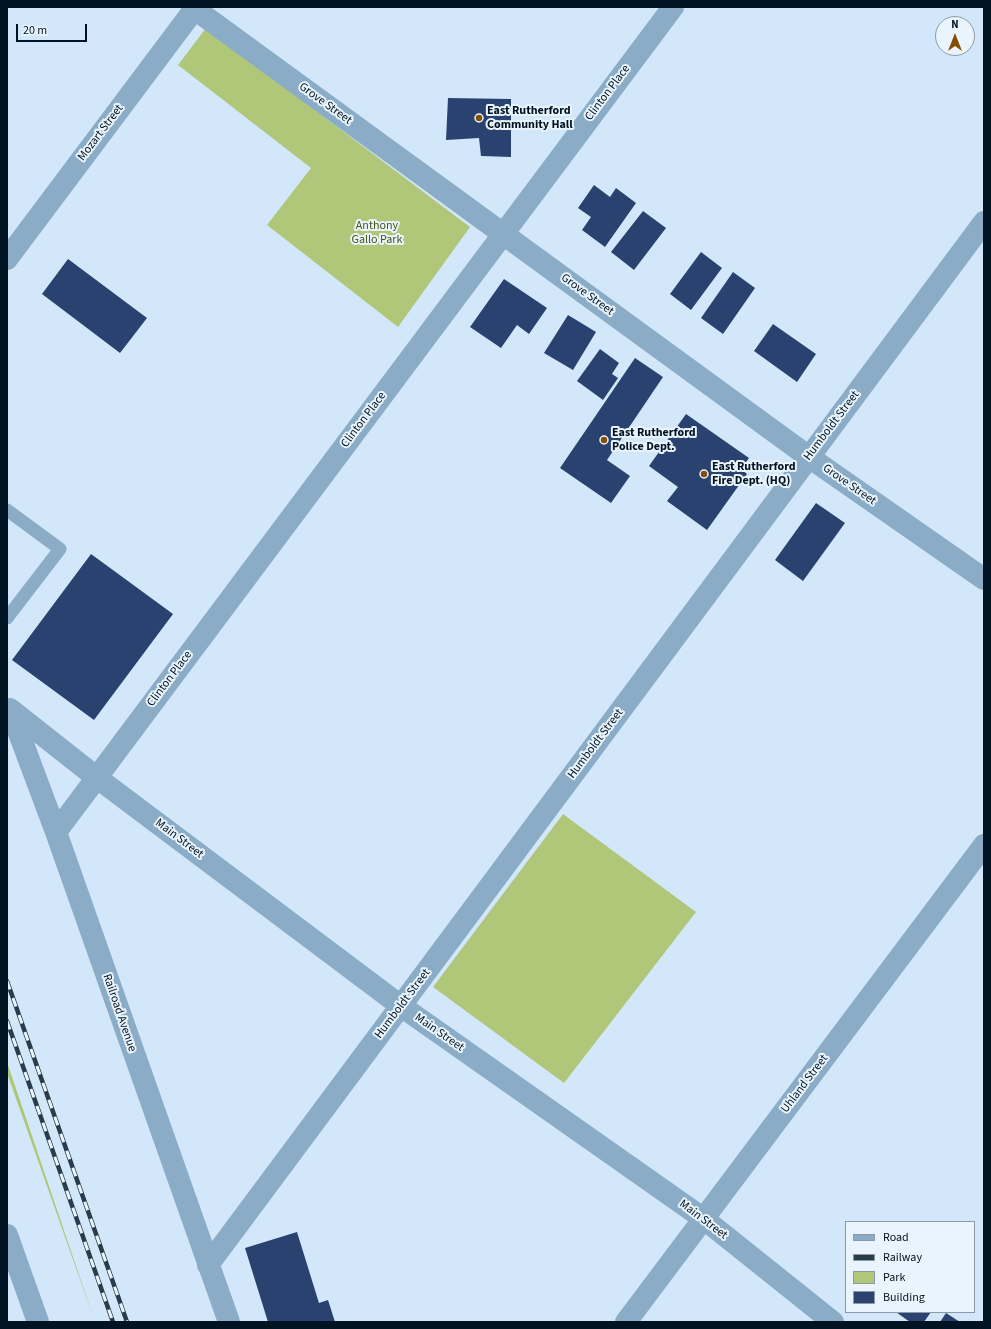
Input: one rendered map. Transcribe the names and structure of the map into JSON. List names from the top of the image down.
{
  "streets": {
    "street": [
      "Clinton Place",
      "Grove Street",
      "Mozart Street",
      "Humboldt Street",
      "Main Street",
      "Railroad Avenue",
      "Uhland Street"
    ]
  },
  "crossings": [
    ["Clinton Place", "Grove Street"],
    ["Clinton Place", "Main Street"],
    ["Clinton Place", "Railroad Avenue"],
    ["Grove Street", "Mozart Street"],
    ["Grove Street", "Humboldt Street"],
    ["Humboldt Street", "Main Street"],
    ["Humboldt Street", "Railroad Avenue"],
    ["Main Street", "Railroad Avenue"],
    ["Main Street", "Uhland Street"]
  ],
  "parks": ["Anthony Gallo Park"],
  "places": ["East Rutherford Community Hall", "East Rutherford Police Dept.", "East Rutherford Fire Dept. (HQ)"],
  "legend": [
    "Road",
    "Railway",
    "Park",
    "Building"
  ],
  "scale_bar": "20 m",
  "north": "top"
}
